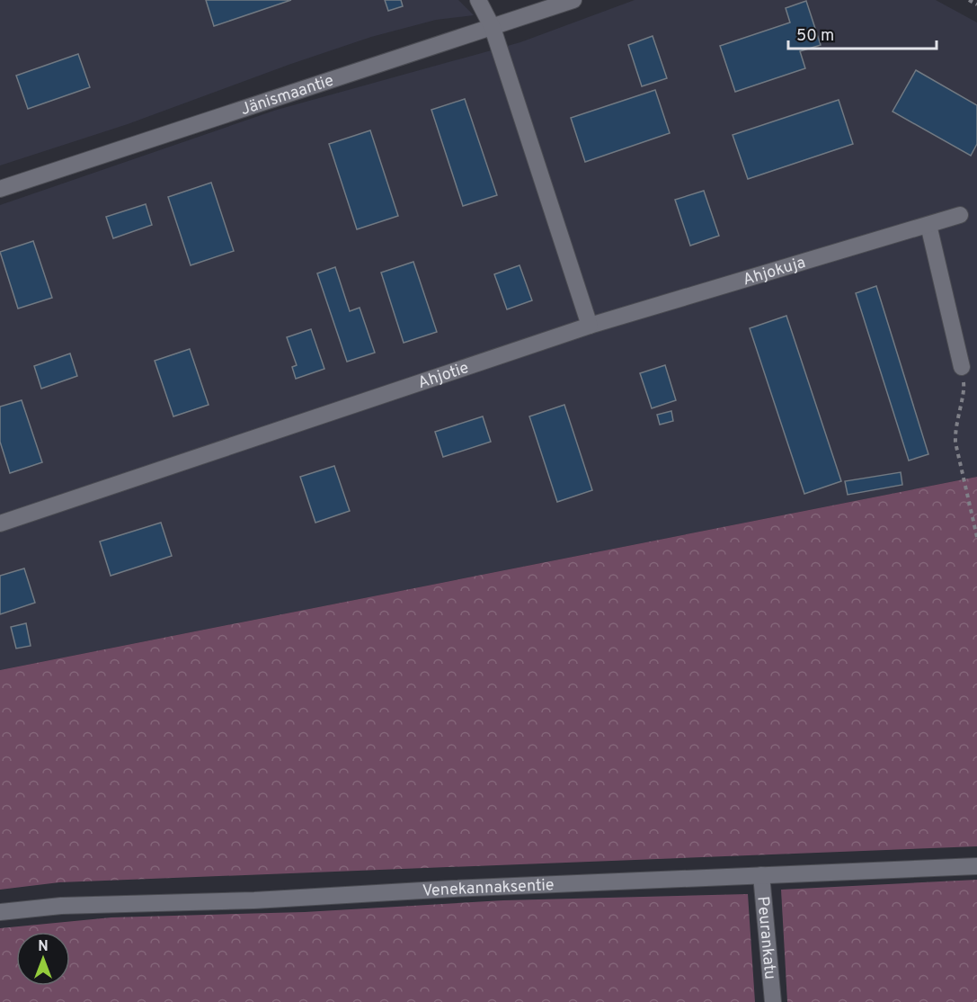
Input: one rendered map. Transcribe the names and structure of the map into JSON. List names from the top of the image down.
{
  "streets": {
    "street": [
      "Jänismaantie",
      "Ahjokuja",
      "Ahjotie",
      "Venekannaksentie",
      "Peurankatu"
    ]
  },
  "crossings": [
    ["Ahjokuja", "Ahjotie"],
    ["Venekannaksentie", "Peurankatu"]
  ],
  "scale_bar": "50 m",
  "north": "top"
}
